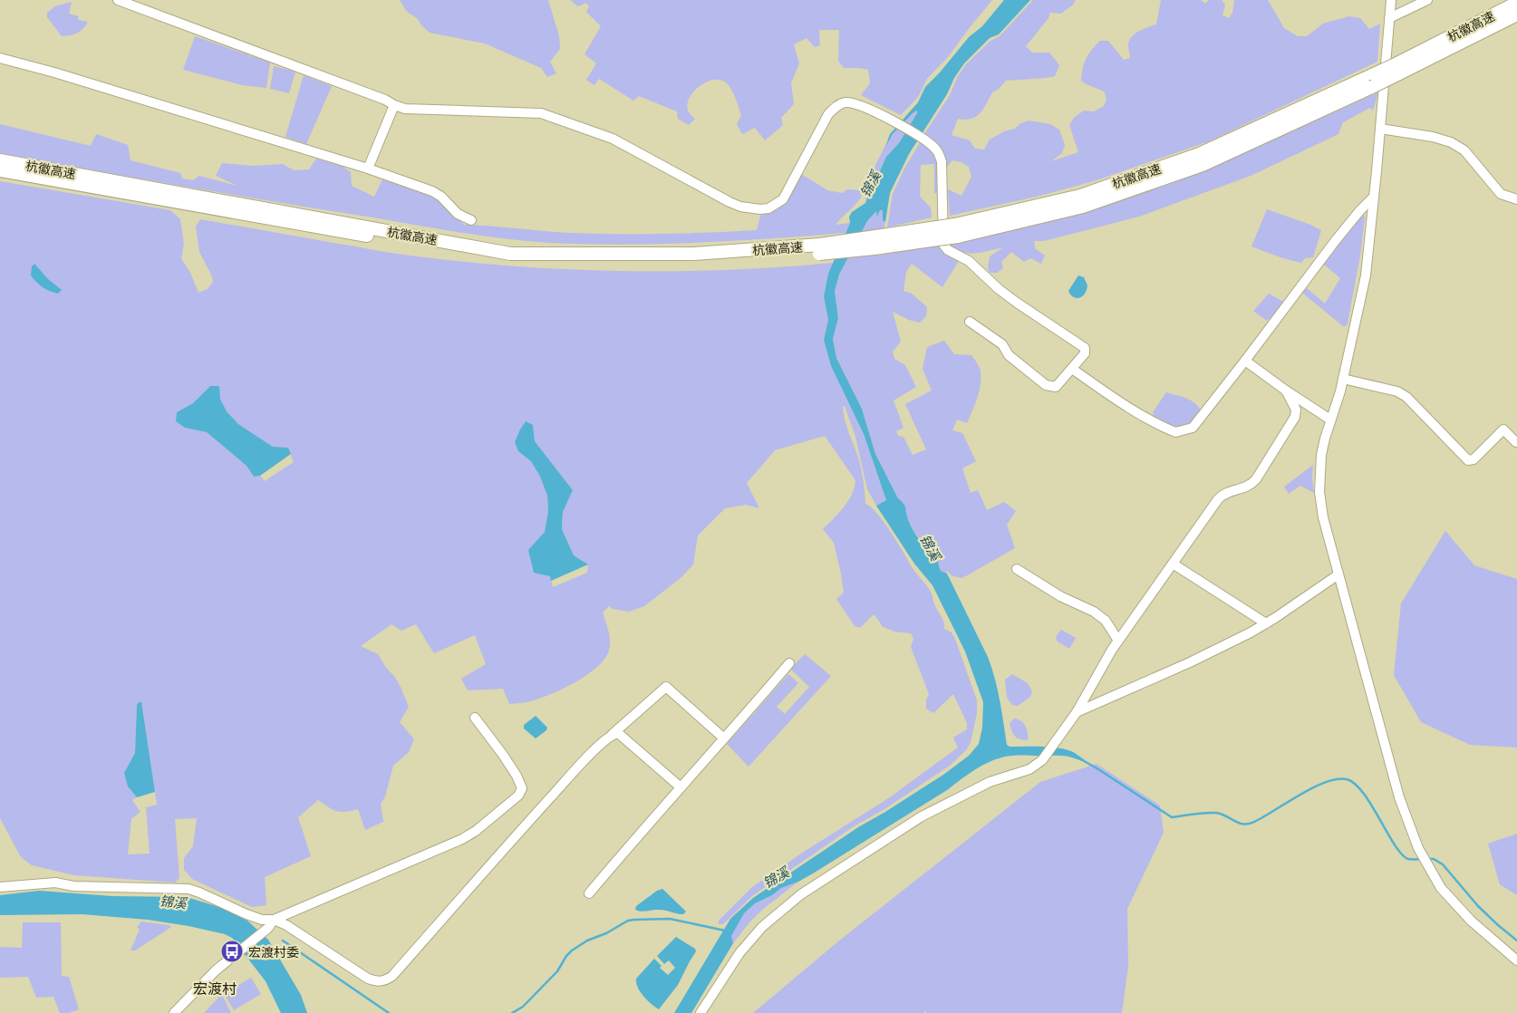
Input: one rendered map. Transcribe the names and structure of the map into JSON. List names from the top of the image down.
{
  "streets": {
    "highway": ["杭徽高速"]
  },
  "districts": ["宏渡村"],
  "water": ["锦溪"],
  "places": {
    "bus stop": ["宏渡村委"]
  }
}
